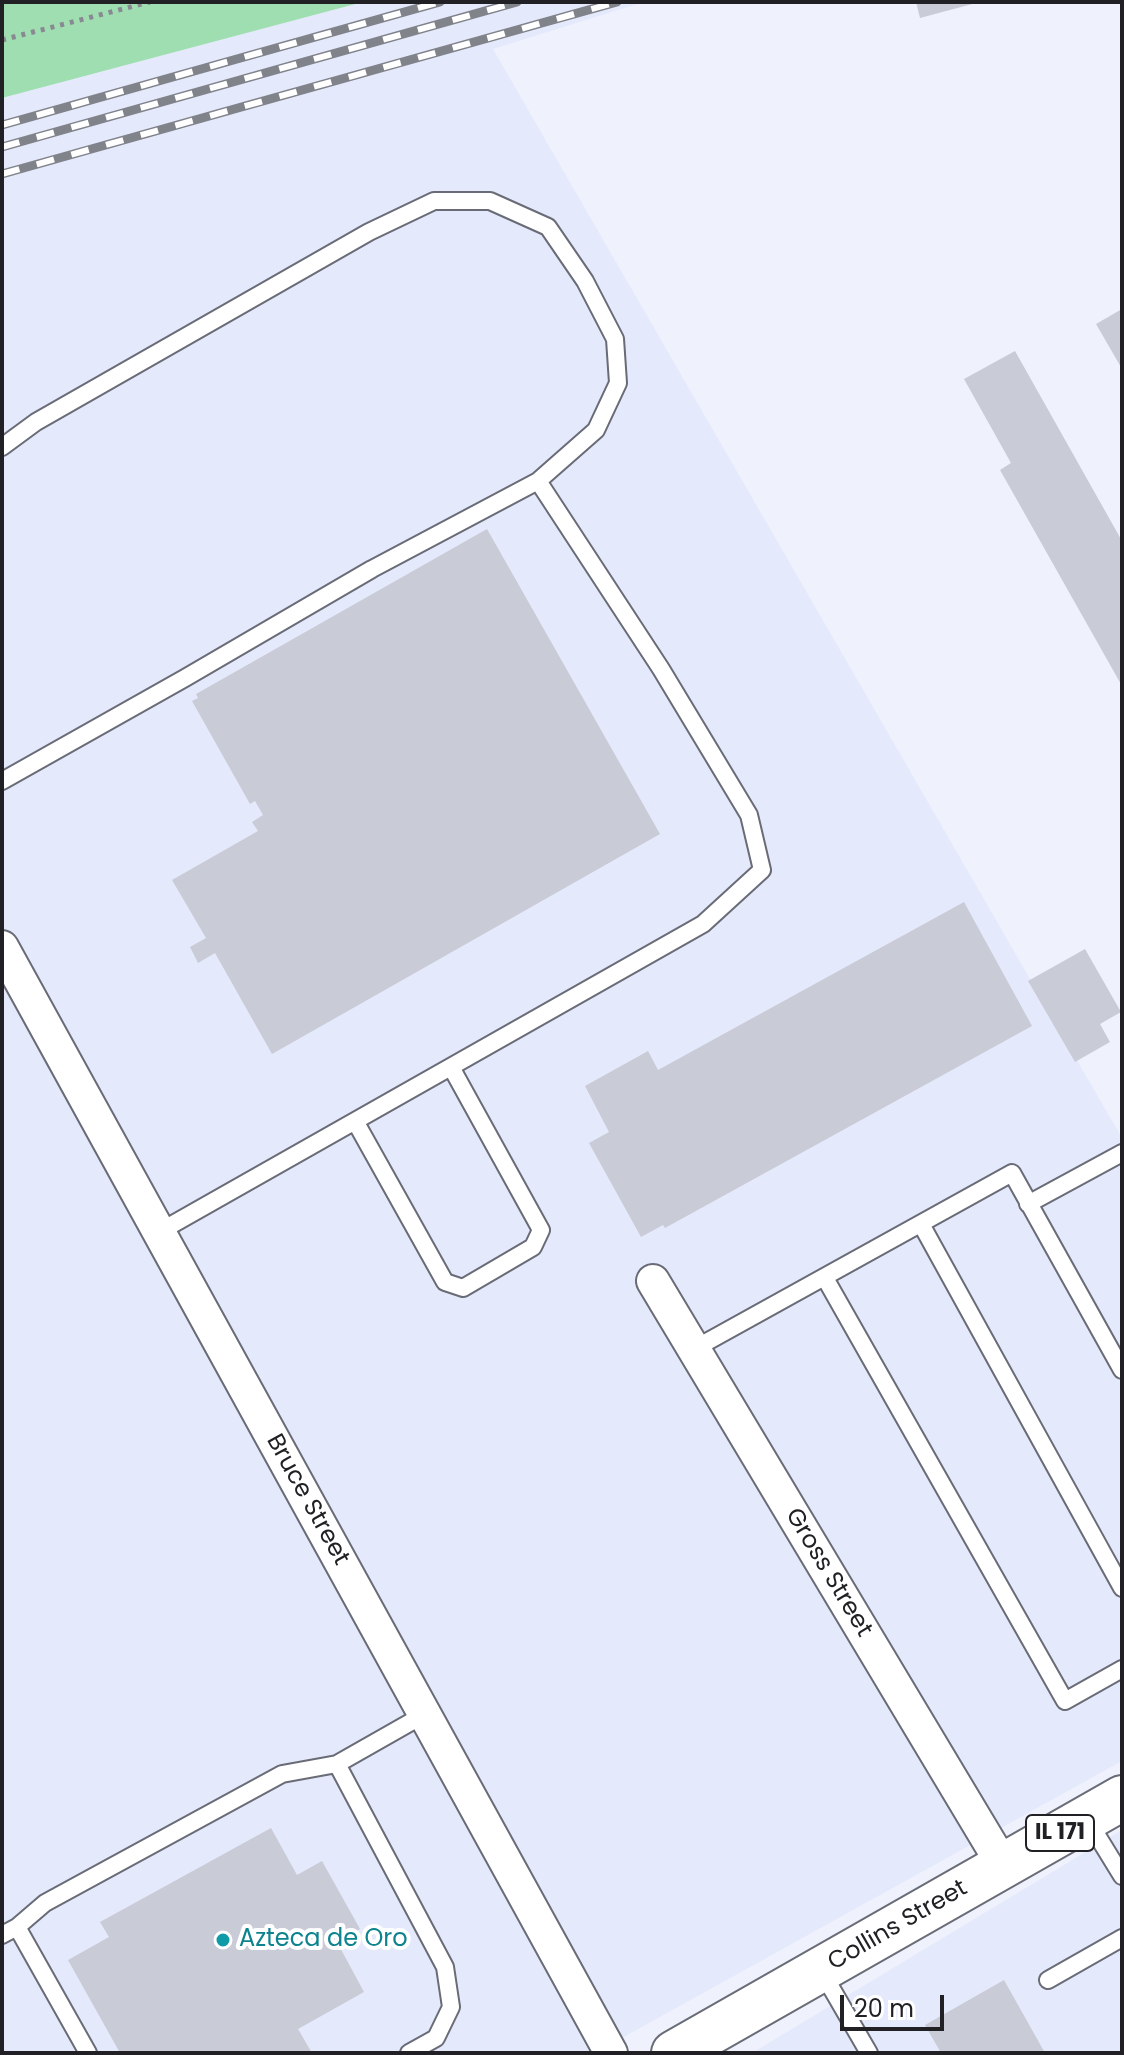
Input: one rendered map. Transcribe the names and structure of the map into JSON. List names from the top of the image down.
{
  "streets": {
    "main road": ["IL 171", "Collins Street"],
    "street": ["Bruce Street", "Gross Street"]
  },
  "crossings": [
    ["Gross Street", "Collins Street"]
  ],
  "places": ["Azteca de Oro"],
  "scale_bar": "20 m"
}
